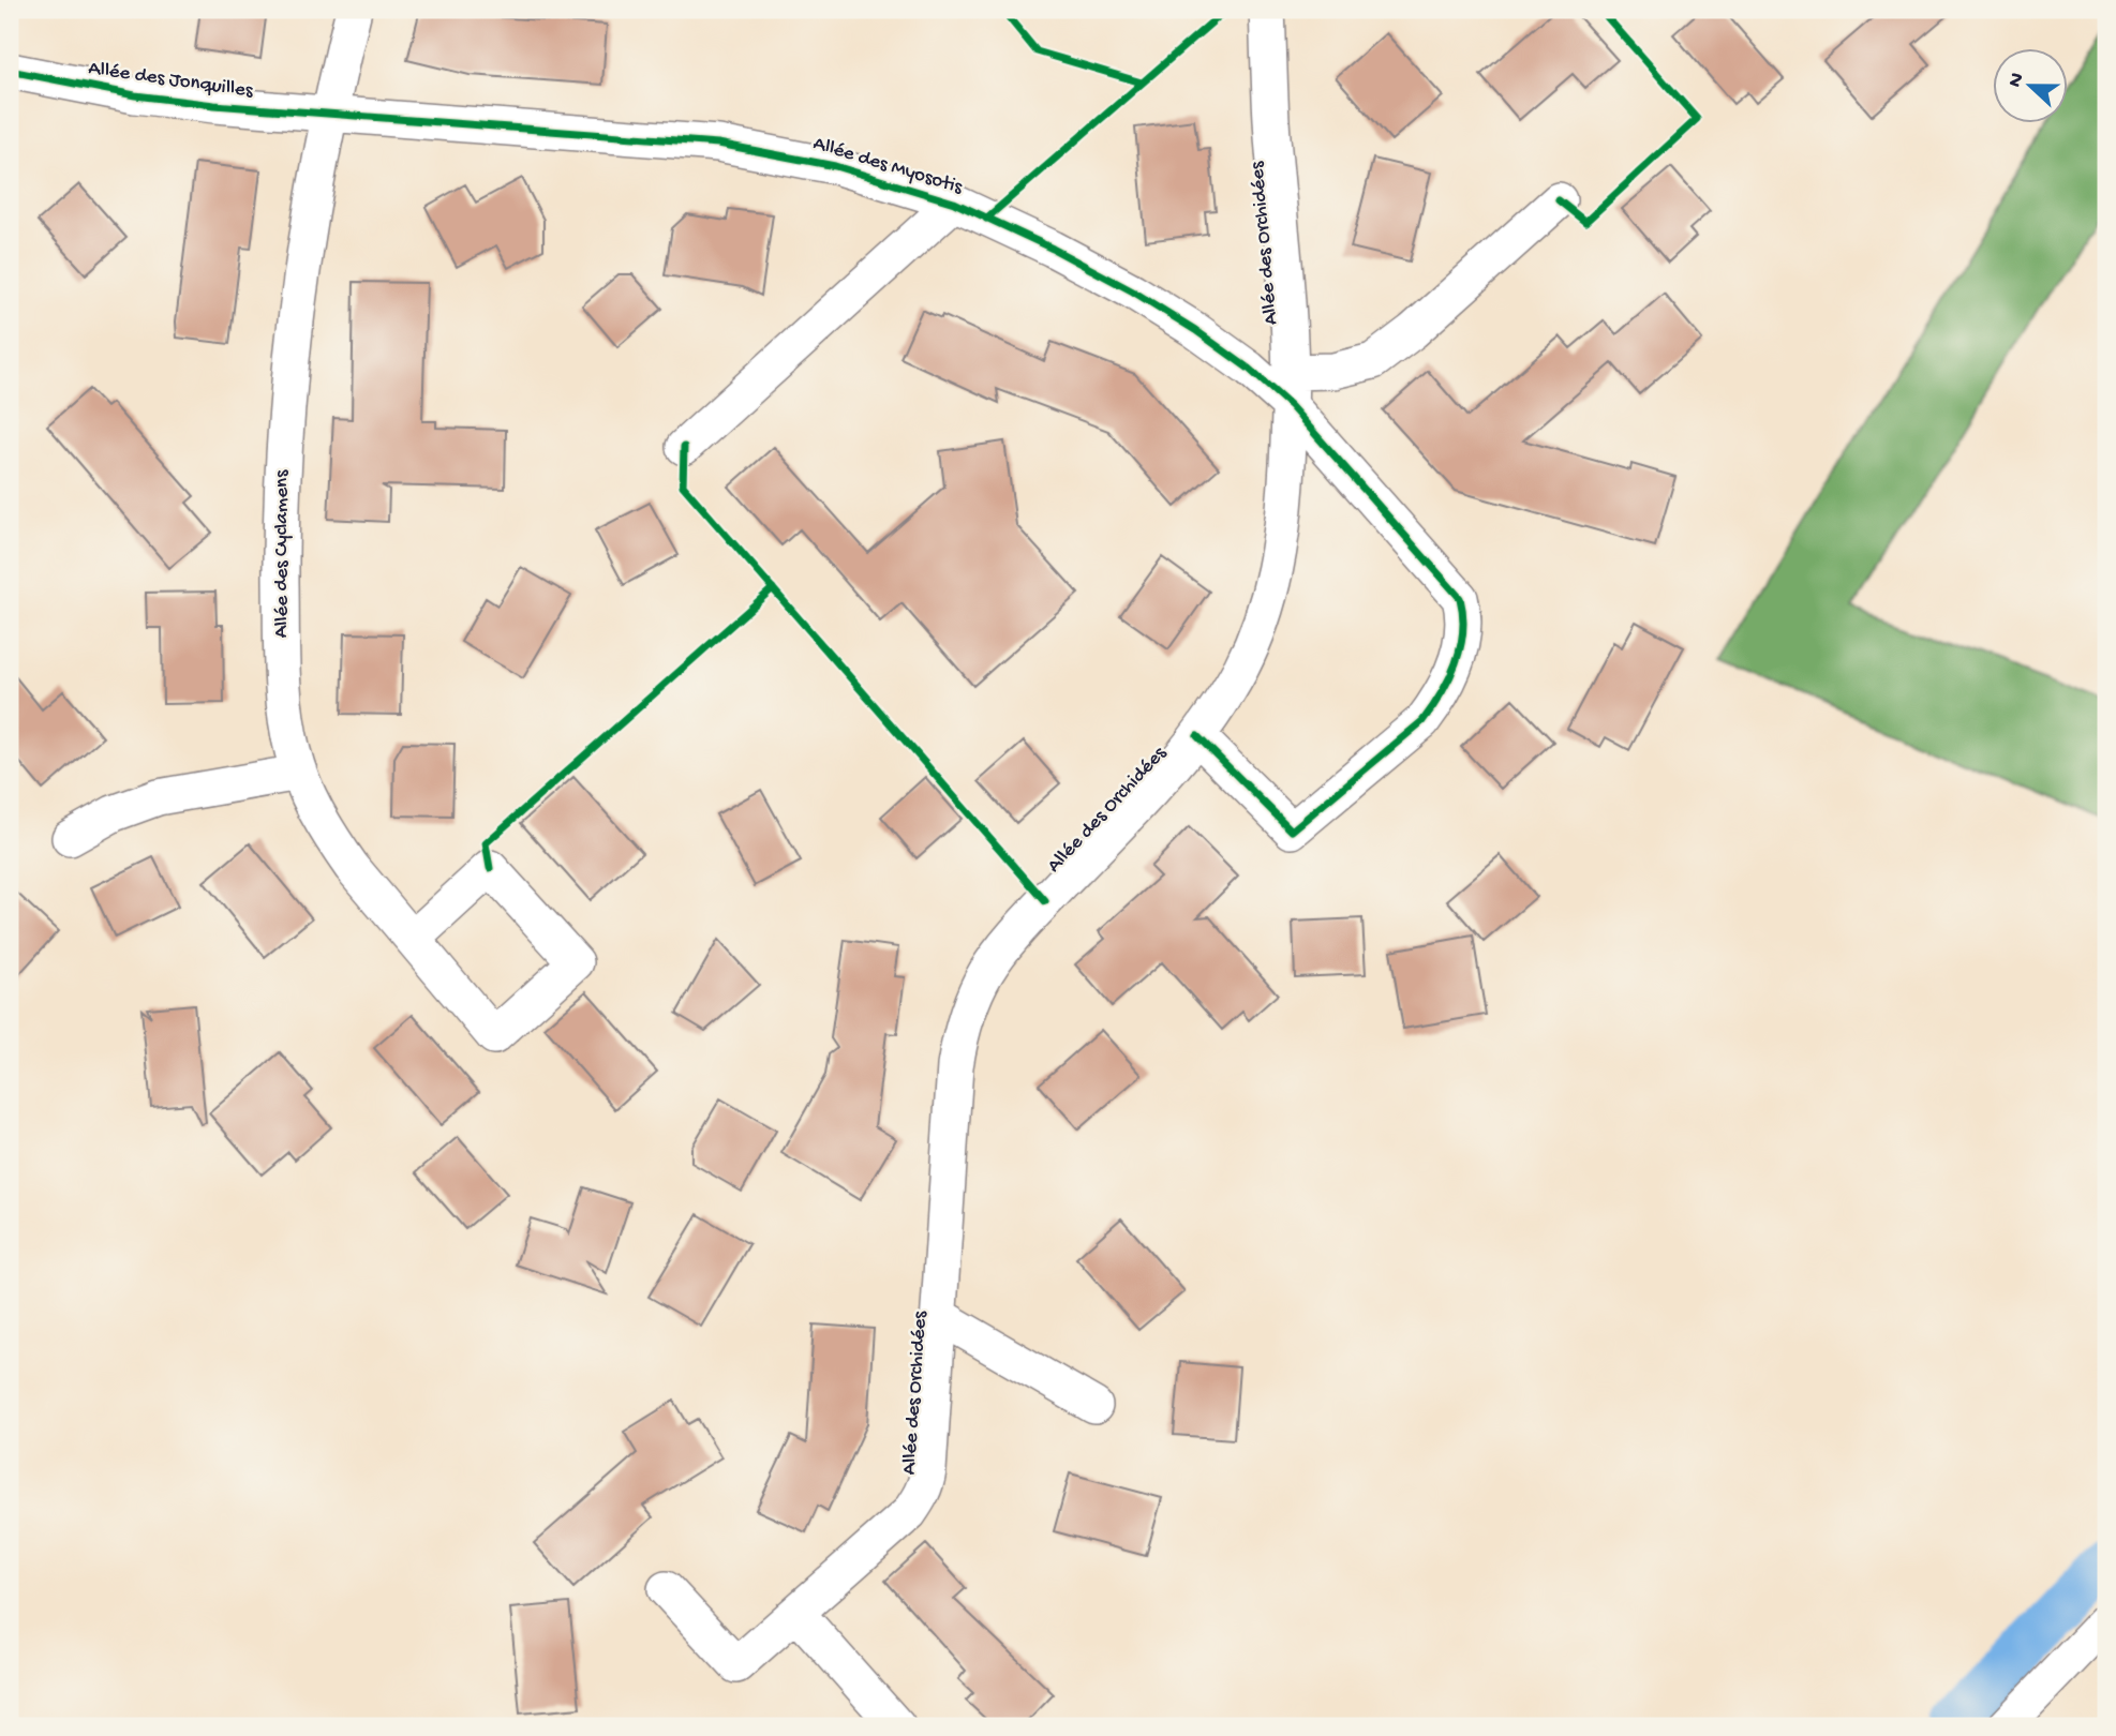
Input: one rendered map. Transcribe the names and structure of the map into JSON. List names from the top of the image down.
{
  "streets": {
    "street": [
      "Allée des Jonquilles",
      "Allée des Myosotis",
      "Allée des Orchidées",
      "Allée des Cyclamens"
    ]
  },
  "crossings": [
    ["Allée des Jonquilles", "Allée des Myosotis"],
    ["Allée des Jonquilles", "Allée des Cyclamens"],
    ["Allée des Myosotis", "Allée des Orchidées"],
    ["Allée des Myosotis", "Allée des Cyclamens"]
  ],
  "north": "left"
}
